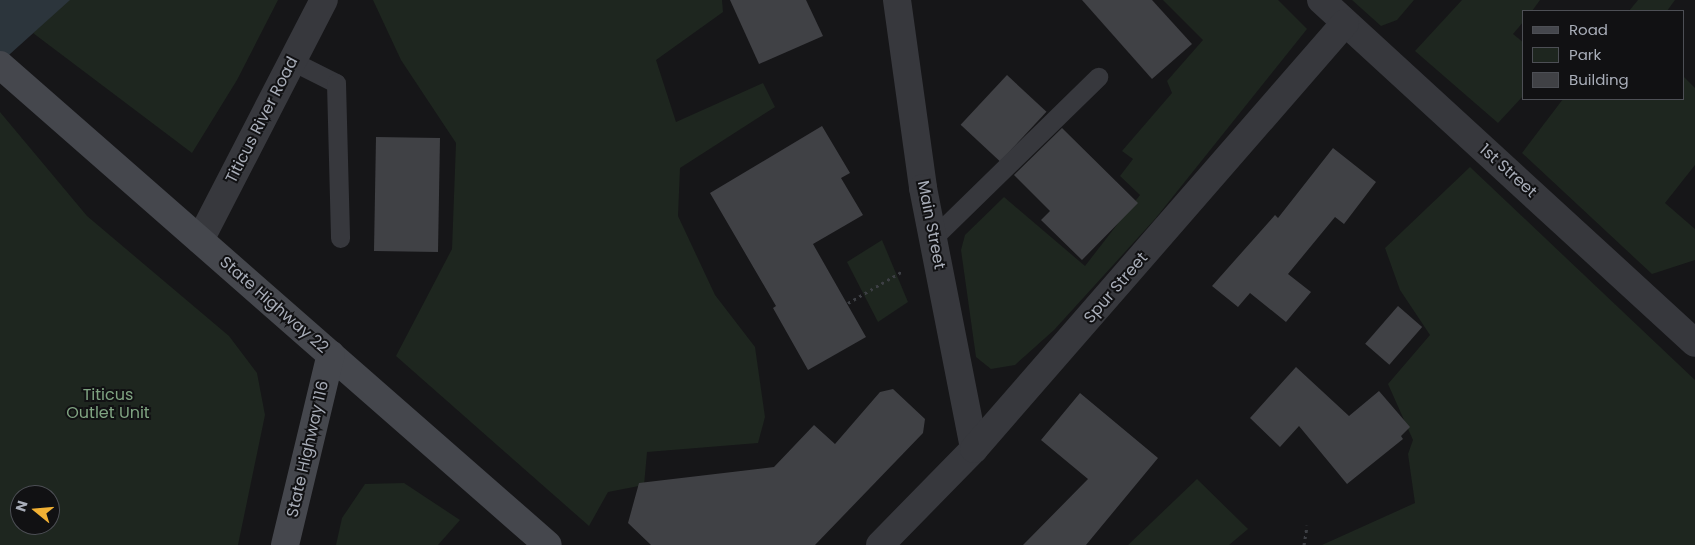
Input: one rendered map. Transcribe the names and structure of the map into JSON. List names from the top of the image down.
{
  "streets": {
    "main road": ["State Highway 22", "State Highway 116"],
    "street": [
      "Titicus River Road",
      "1st Street",
      "Main Street",
      "Spur Street"
    ]
  },
  "crossings": [
    ["Titicus River Road", "State Highway 22"],
    ["1st Street", "Spur Street"],
    ["Main Street", "Spur Street"],
    ["State Highway 22", "State Highway 116"]
  ],
  "parks": ["Titicus Outlet Unit"],
  "legend": ["Road", "Park", "Building"],
  "north": "left"
}
